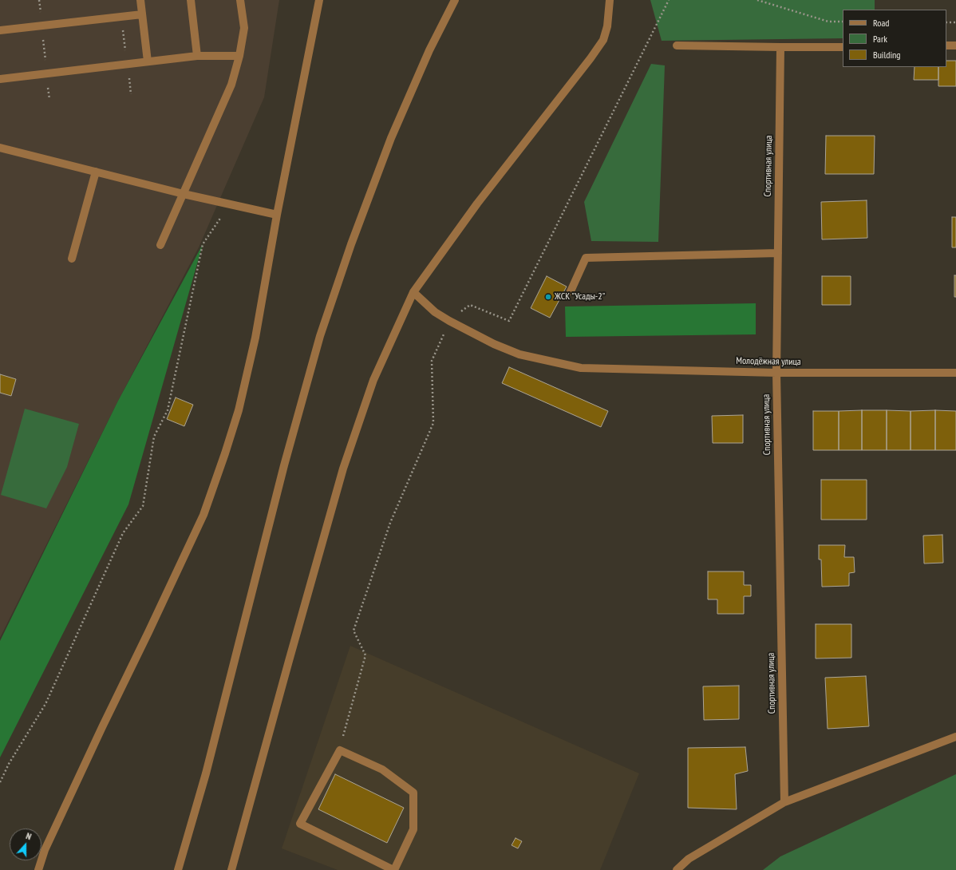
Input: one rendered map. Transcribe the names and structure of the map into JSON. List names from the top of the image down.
{
  "streets": {
    "street": ["Спортивная улица", "Молодёжная улица"]
  },
  "crossings": [
    ["Спортивная улица", "Молодёжная улица"]
  ],
  "places": ["ЖСК \"Усады-2\""],
  "legend": ["Road", "Park", "Building"],
  "north": "top"
}
